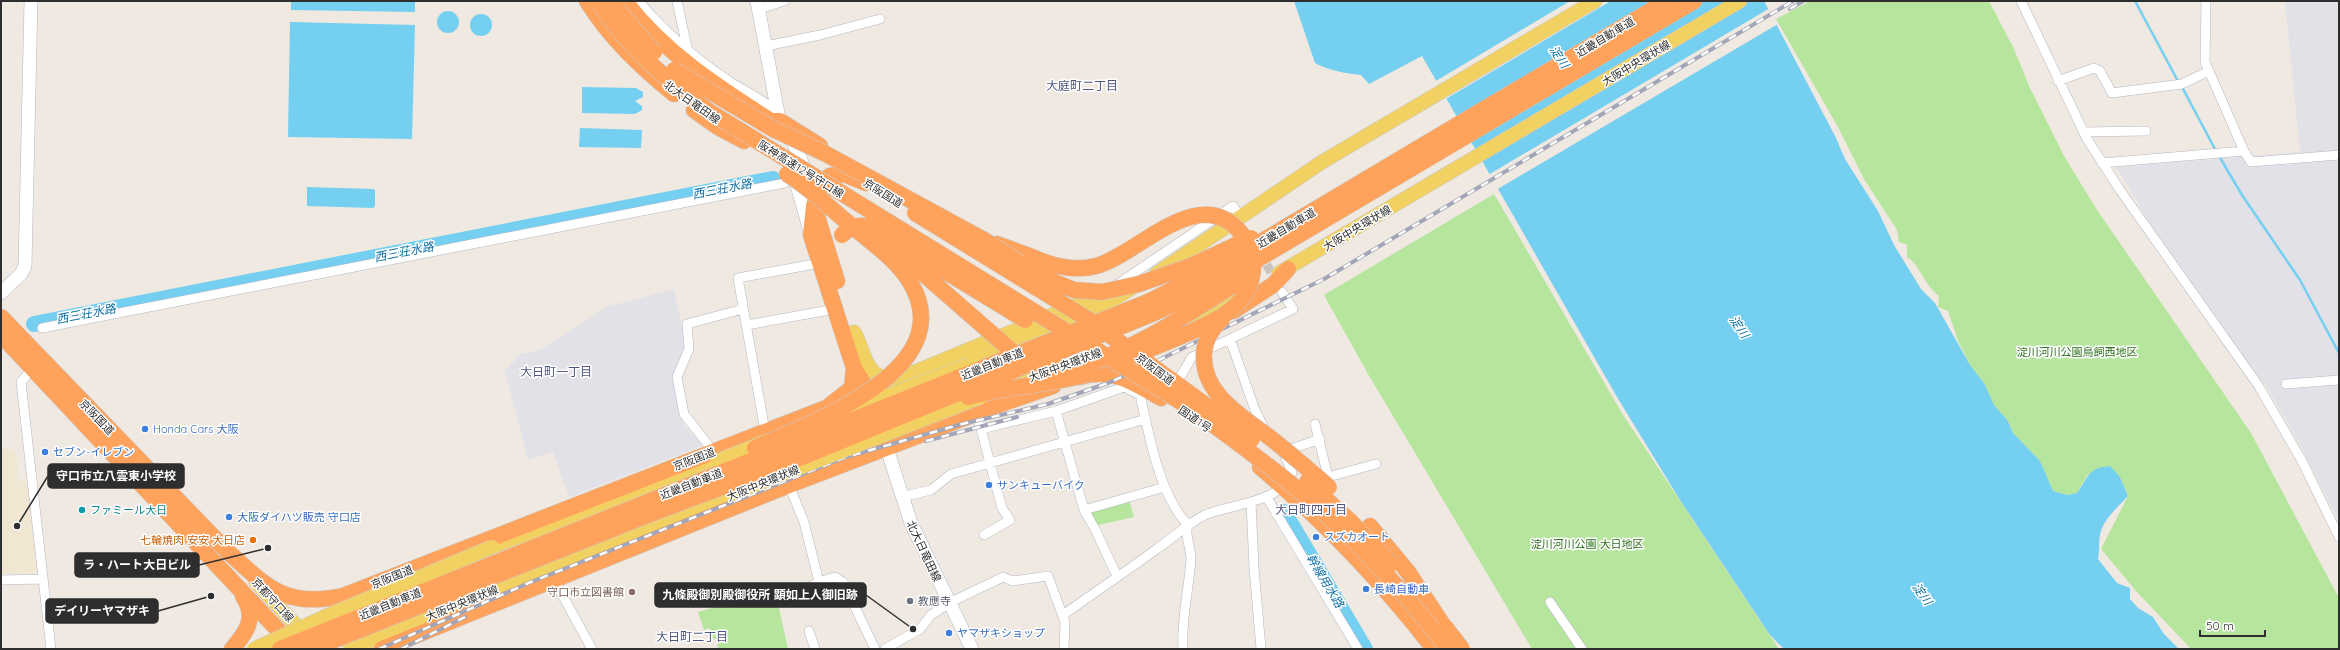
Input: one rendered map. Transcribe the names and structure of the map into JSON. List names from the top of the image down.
{
  "streets": {
    "highway": [
      "近畿自動車道",
      "阪神高速12号守口線",
      "京阪国道",
      "国道1号"
    ],
    "main road": ["大阪中央環状線", "北大日竜田線", "京都守口線"]
  },
  "crossings": [
    ["近畿自動車道", "京阪国道"],
    ["近畿自動車道", "京都守口線"],
    ["北大日竜田線", "京阪国道"],
    ["北大日竜田線", "国道1号"],
    ["京阪国道", "国道1号"],
    ["京阪国道", "京都守口線"]
  ],
  "districts": [
    "大庭町二丁目",
    "大日町一丁目",
    "大日町四丁目",
    "大日町二丁目"
  ],
  "water": ["淀川", "西三荘水路", "幹線用水路"],
  "parks": ["淀川河川公園鳥飼西地区", "淀川河川公園 大日地区"],
  "places": [
    "Honda Cars 大阪",
    "セブン-イレブン",
    "サンキューバイク",
    "ファミール大日",
    "大阪ダイハツ販売 守口店",
    "守口市立八雲東小学校",
    "スズカオート",
    "七輪焼肉 安安 大日店",
    "ラ・ハート大日ビル",
    "長崎自動車",
    "守口市立図書館",
    "デイリーヤマザキ",
    "教應寺",
    "九條殿御別殿御役所 顕如上人御旧跡",
    "ヤマザキショップ"
  ],
  "scale_bar": "50 m"
}
